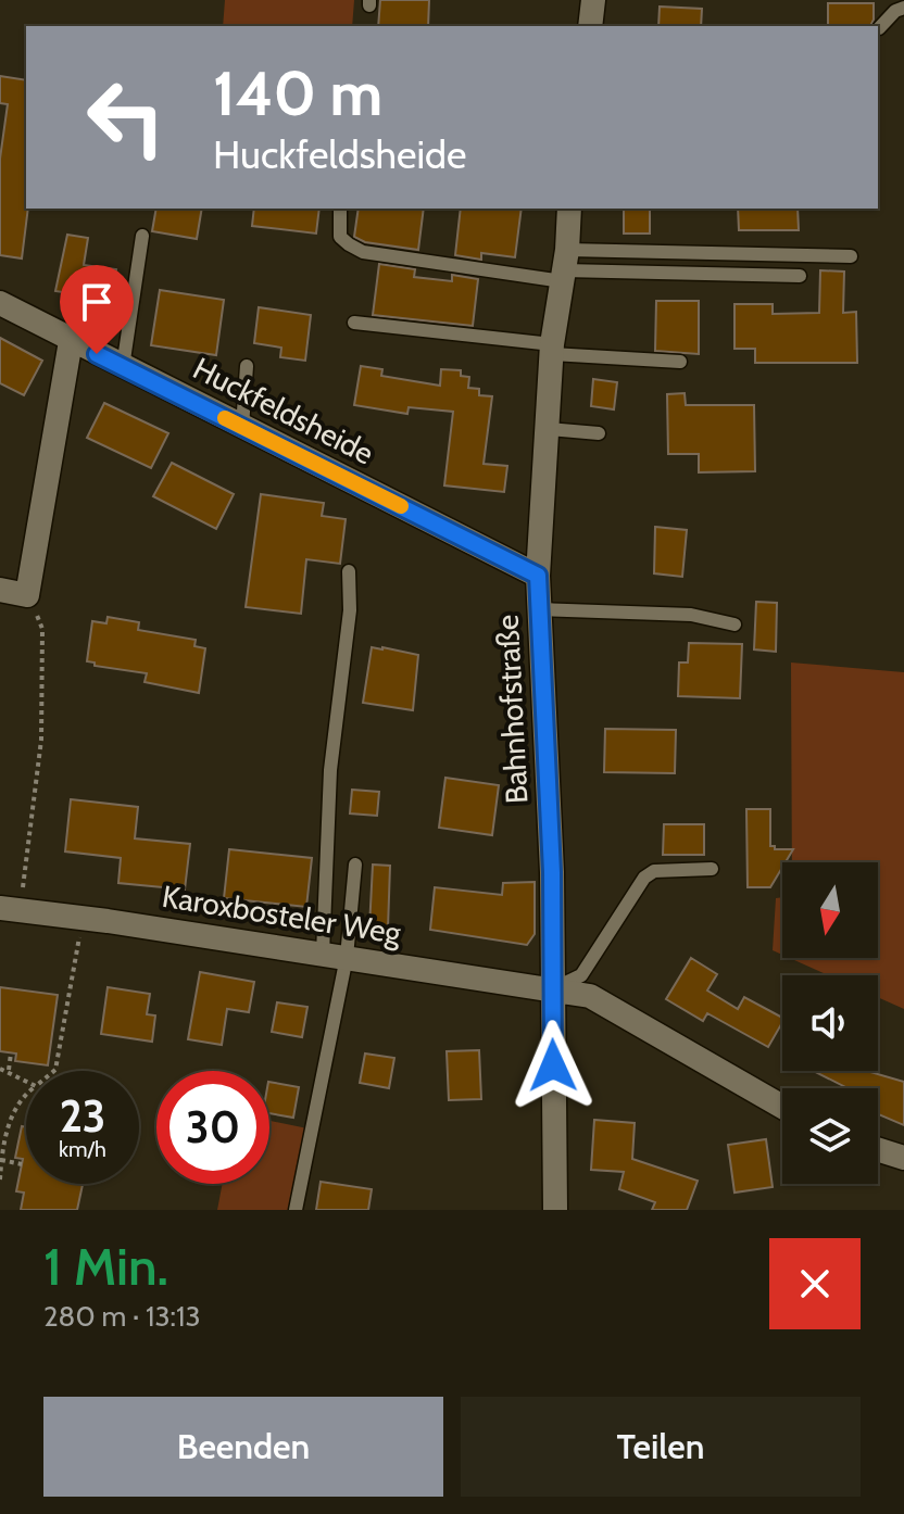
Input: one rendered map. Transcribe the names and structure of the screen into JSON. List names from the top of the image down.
{
  "streets": {
    "street": ["Huckfeldsheide", "Bahnhofstraße", "Karoxbosteler Weg"]
  },
  "crossings": [
    ["Huckfeldsheide", "Bahnhofstraße"],
    ["Bahnhofstraße", "Karoxbosteler Weg"]
  ],
  "north": "bottom",
  "page": {
    "turn": ["140 m", "Huckfeldsheide"],
    "speed": "23 km/h",
    "limit": "30",
    "heading": ["1 Min.", "280 m · 13:13"],
    "buttons": ["Beenden", "Teilen"]
  }
}
